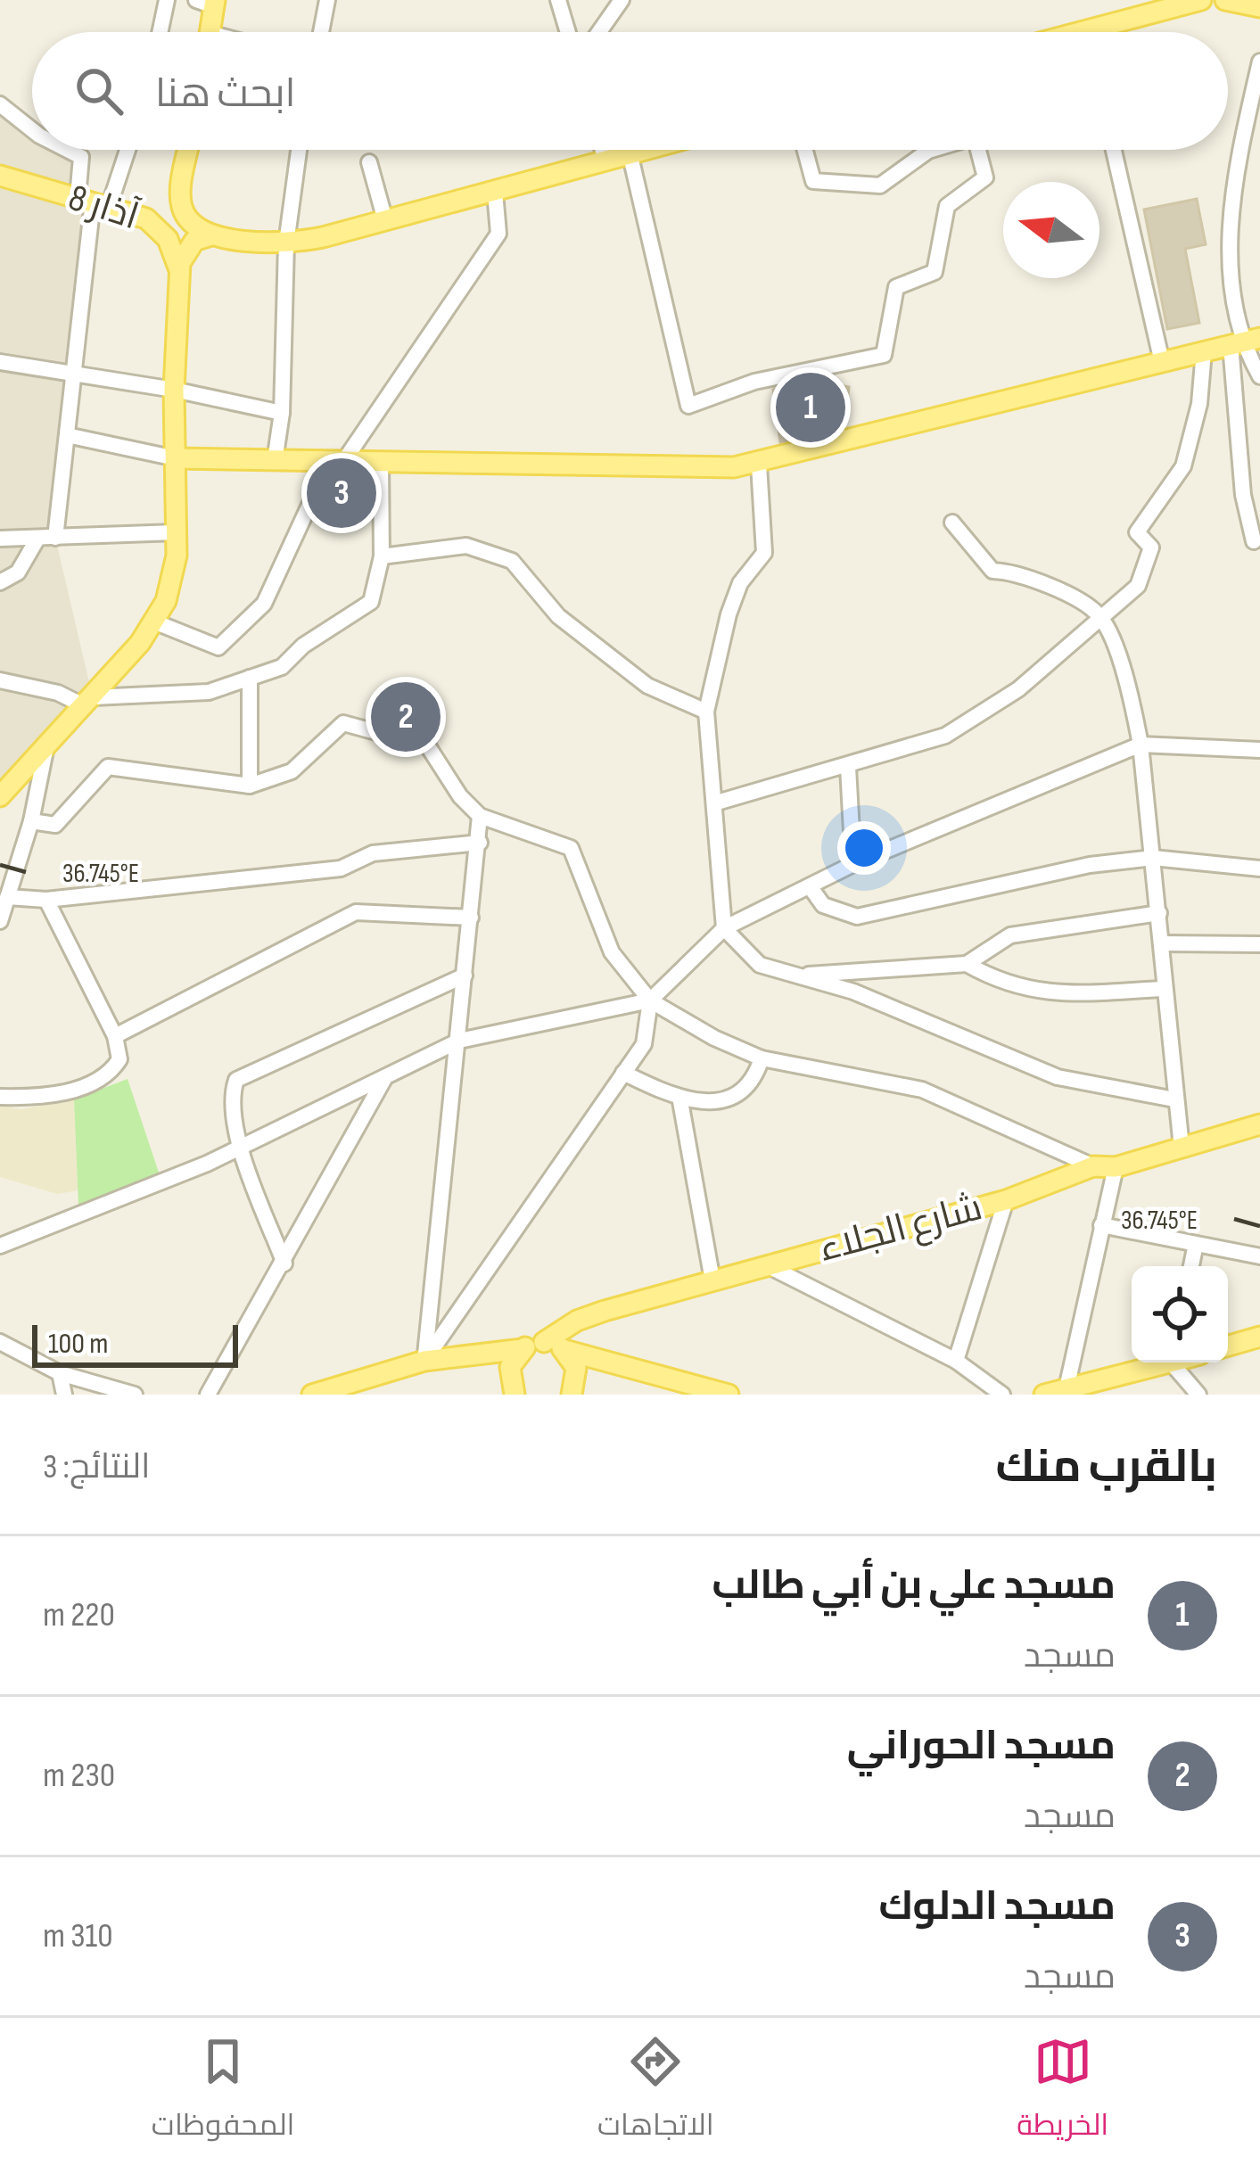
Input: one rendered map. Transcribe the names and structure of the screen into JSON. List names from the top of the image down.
{
  "streets": {
    "main road": ["8 آذار", "شارع الجلاء"]
  },
  "scale_bar": "100 m",
  "north": "left",
  "page": {
    "search": "ابحث هنا",
    "pins": ["1", "3", "2"],
    "scale": "100 m",
    "heading": ["بالقرب منك", "النتائج: 3"],
    "list": [
      {
        "mark": "1",
        "name": "مسجد علي بن أبي طالب",
        "note": "مسجد",
        "value": "220 m"
      },
      {
        "mark": "2",
        "name": "مسجد الحوراني",
        "note": "مسجد",
        "value": "230 m"
      },
      {
        "mark": "3",
        "name": "مسجد الدلوك",
        "note": "مسجد",
        "value": "310 m"
      }
    ],
    "nav": ["الخريطة", "الاتجاهات", "المحفوظات"]
  },
  "coordinates": ["36.745°E"]
}
